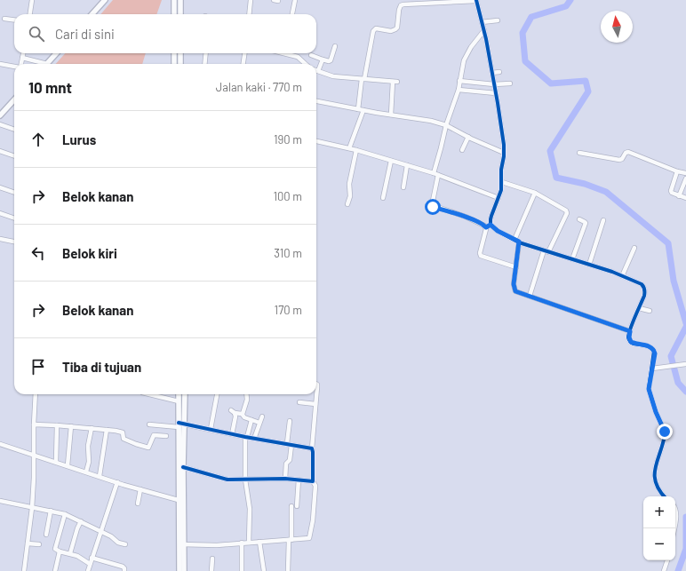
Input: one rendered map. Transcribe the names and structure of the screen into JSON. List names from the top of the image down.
{
  "north": "top",
  "page": {
    "search": "Cari di sini",
    "heading": ["10 mnt", "Jalan kaki · 770 m"],
    "list": [
      ["Lurus", "190 m"],
      ["Belok kanan", "100 m"],
      ["Belok kiri", "310 m"],
      ["Belok kanan", "170 m"],
      "Tiba di tujuan"
    ],
    "map_buttons": ["+", "−"]
  }
}
